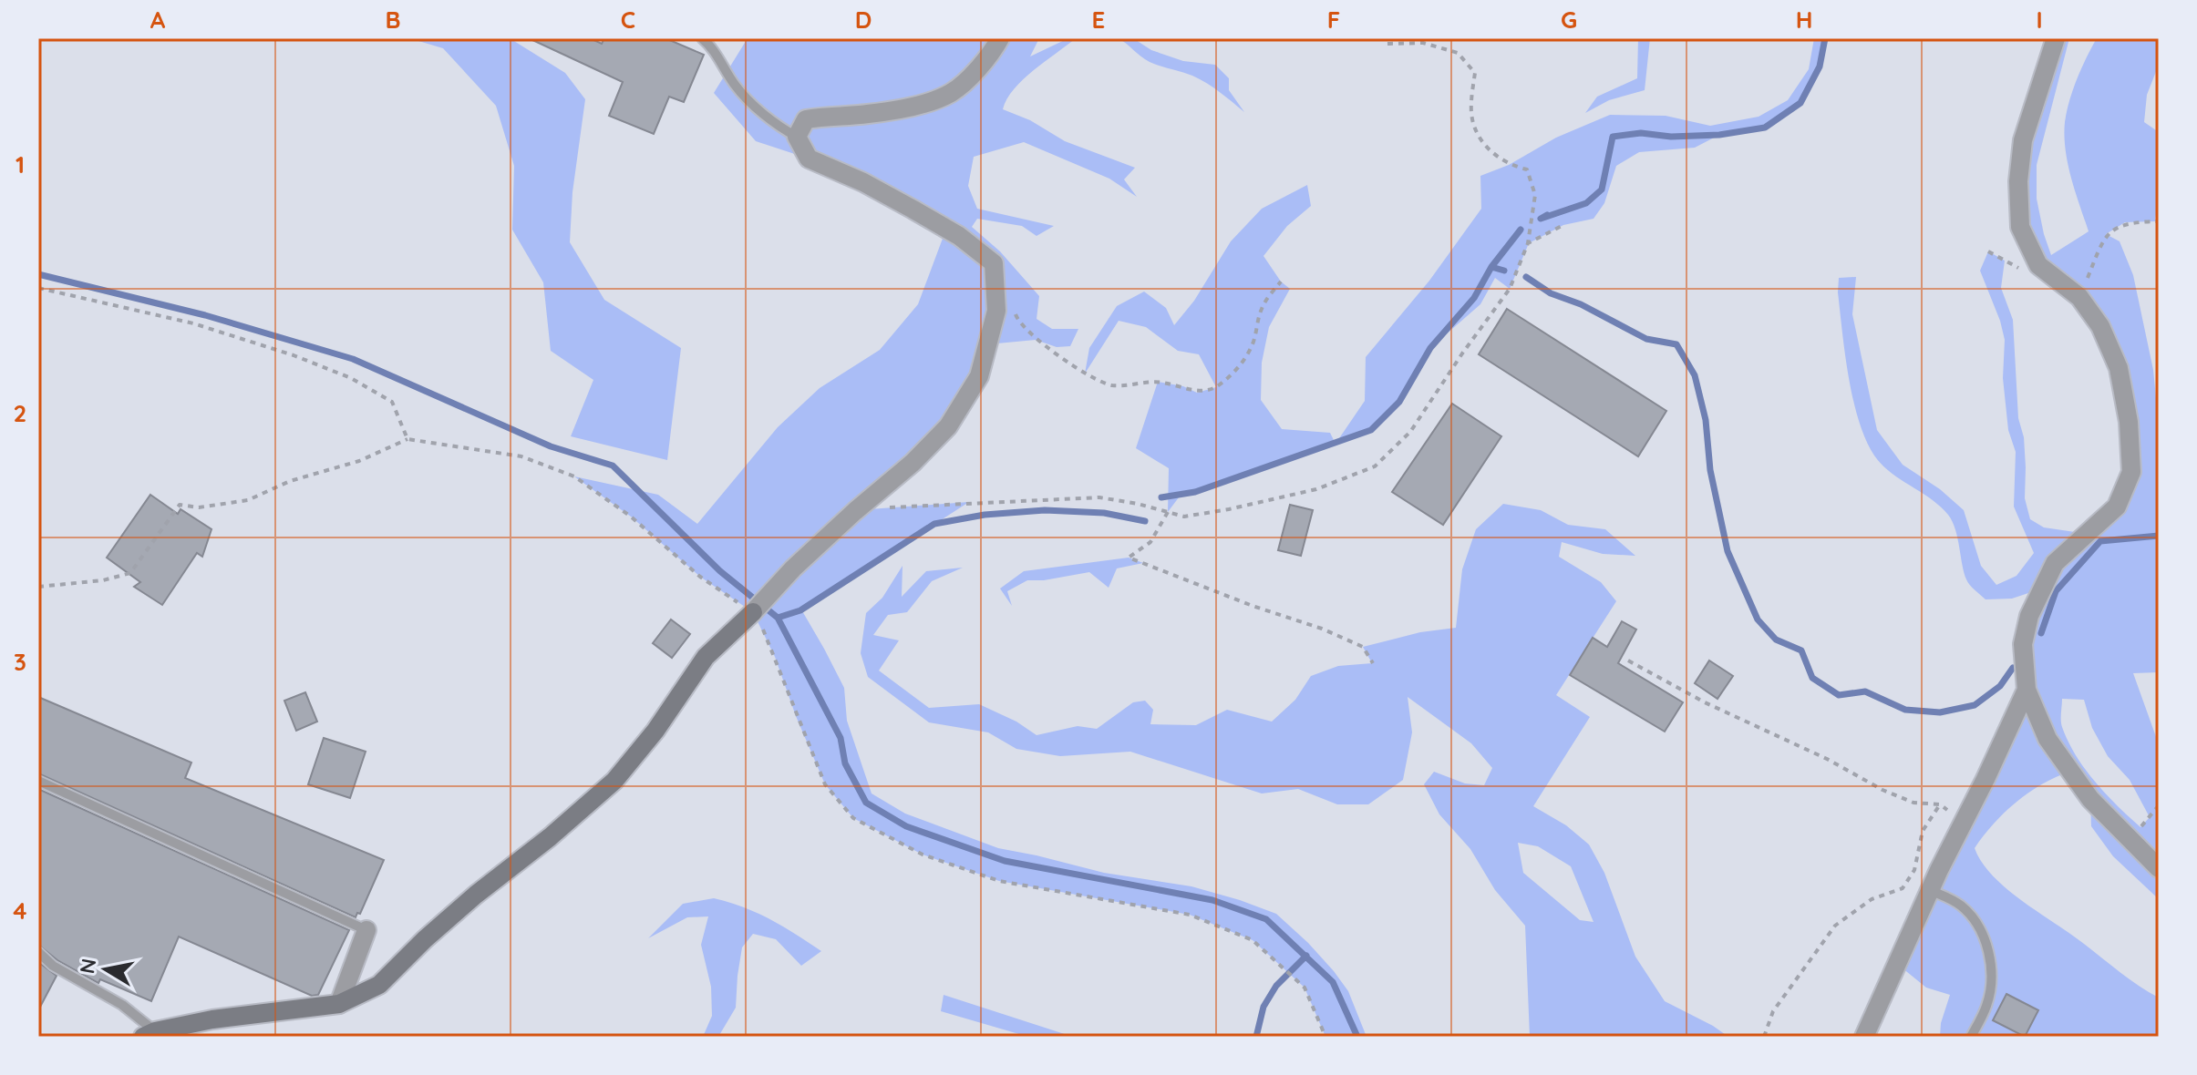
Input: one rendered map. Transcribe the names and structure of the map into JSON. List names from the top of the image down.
{
  "north": "left",
  "grid": {
    "columns": [
      "A",
      "B",
      "C",
      "D",
      "E",
      "F",
      "G",
      "H",
      "I"
    ],
    "rows": [
      "1",
      "2",
      "3",
      "4"
    ]
  }
}
